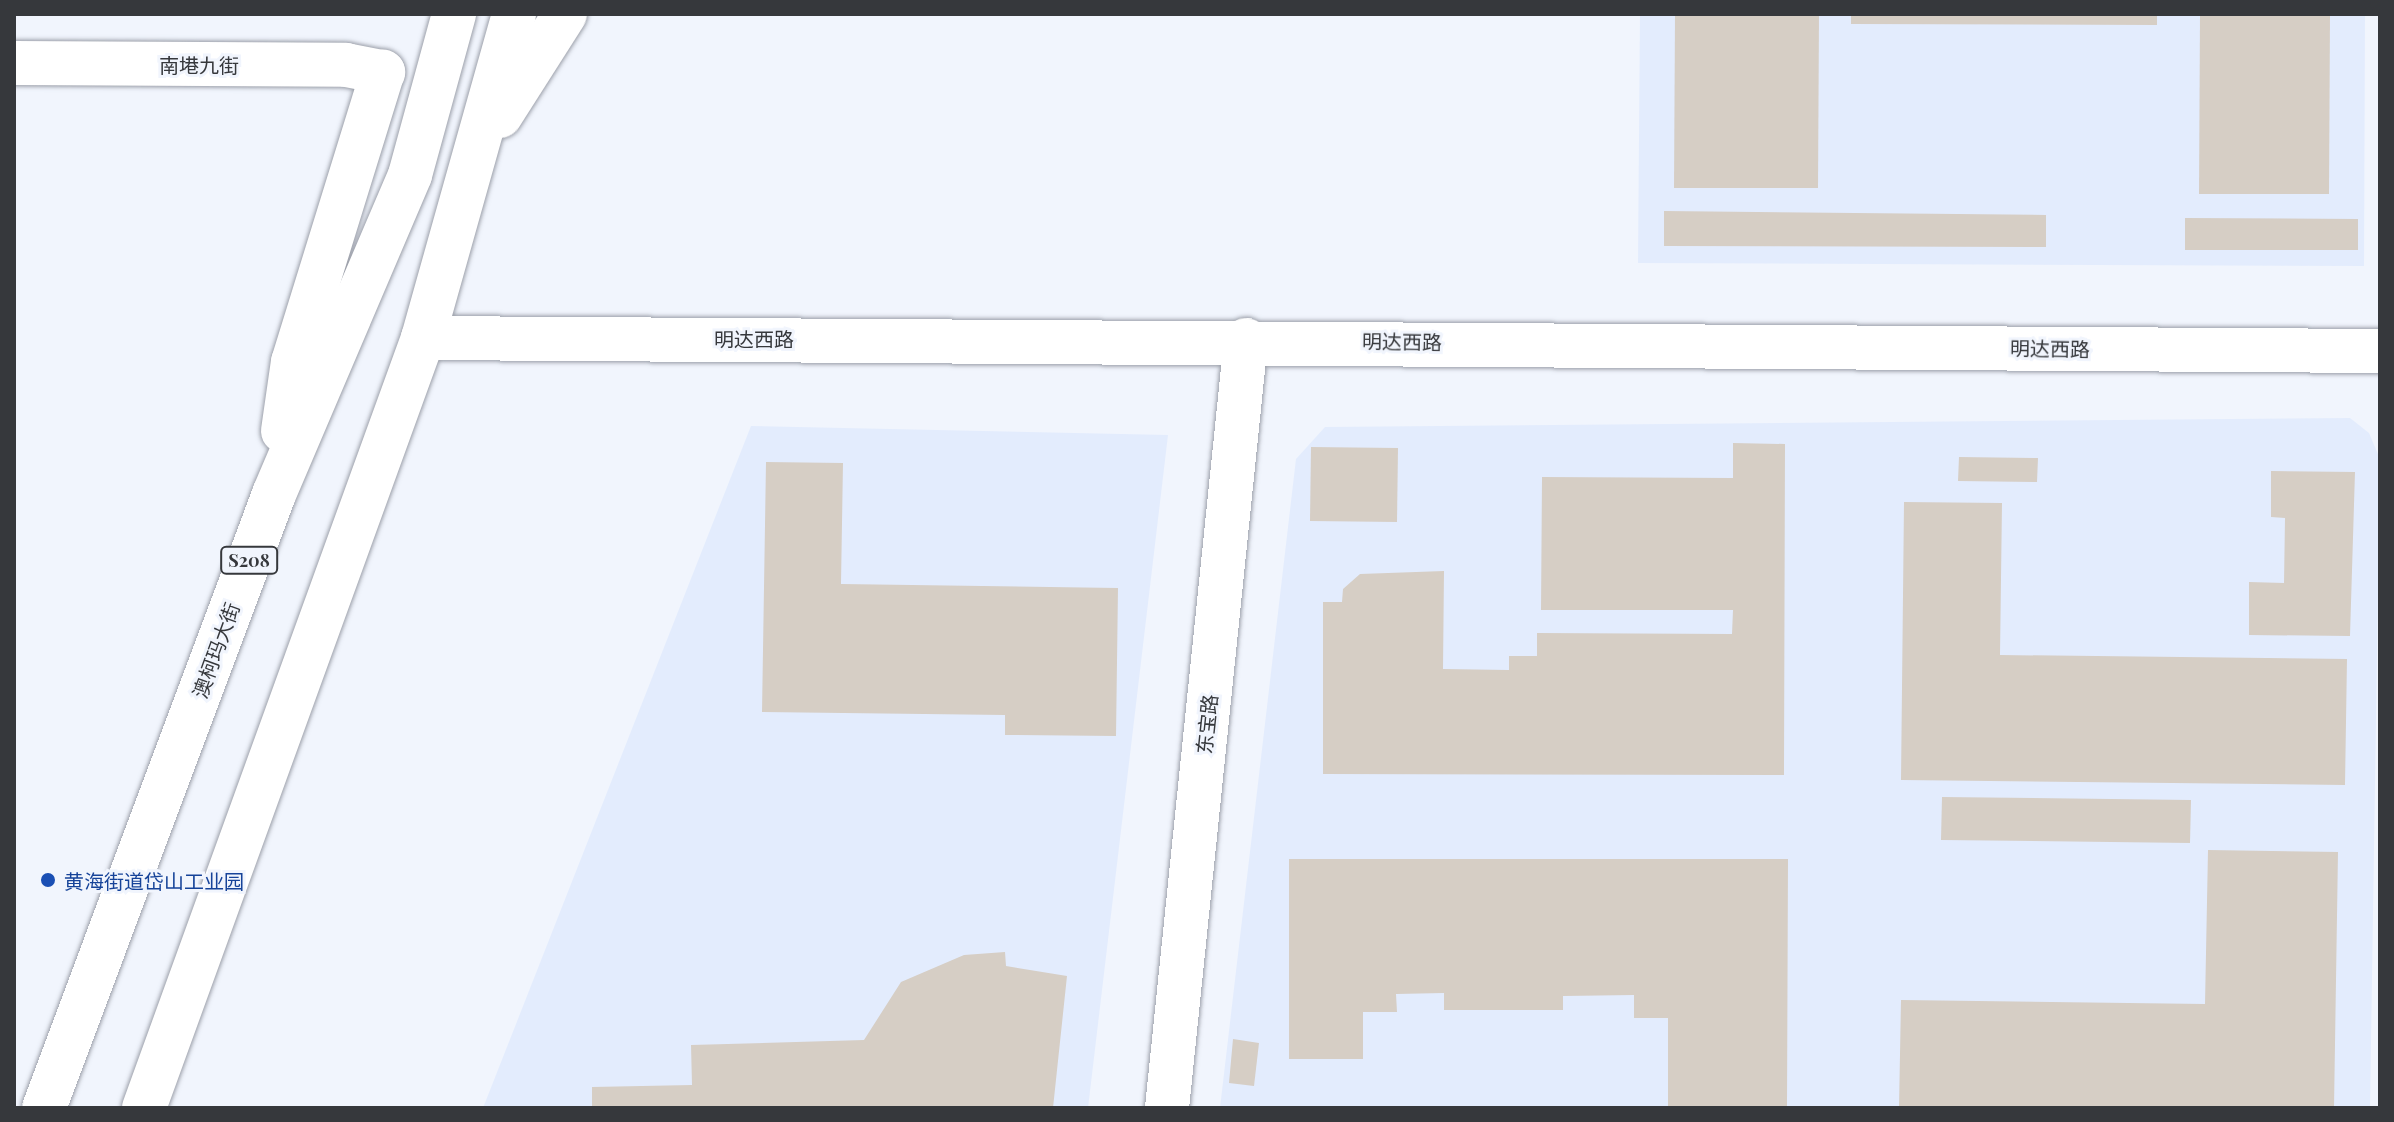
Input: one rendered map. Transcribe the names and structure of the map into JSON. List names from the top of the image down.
{
  "streets": {
    "street": [
      "南塂九街",
      "明达西路",
      "S208",
      "澳柯玛大街",
      "东宝路"
    ]
  },
  "crossings": [
    ["南塂九街", "澳柯玛大街"],
    ["明达西路", "东宝路"]
  ],
  "places": ["黄海街道岱山工业园"]
}
